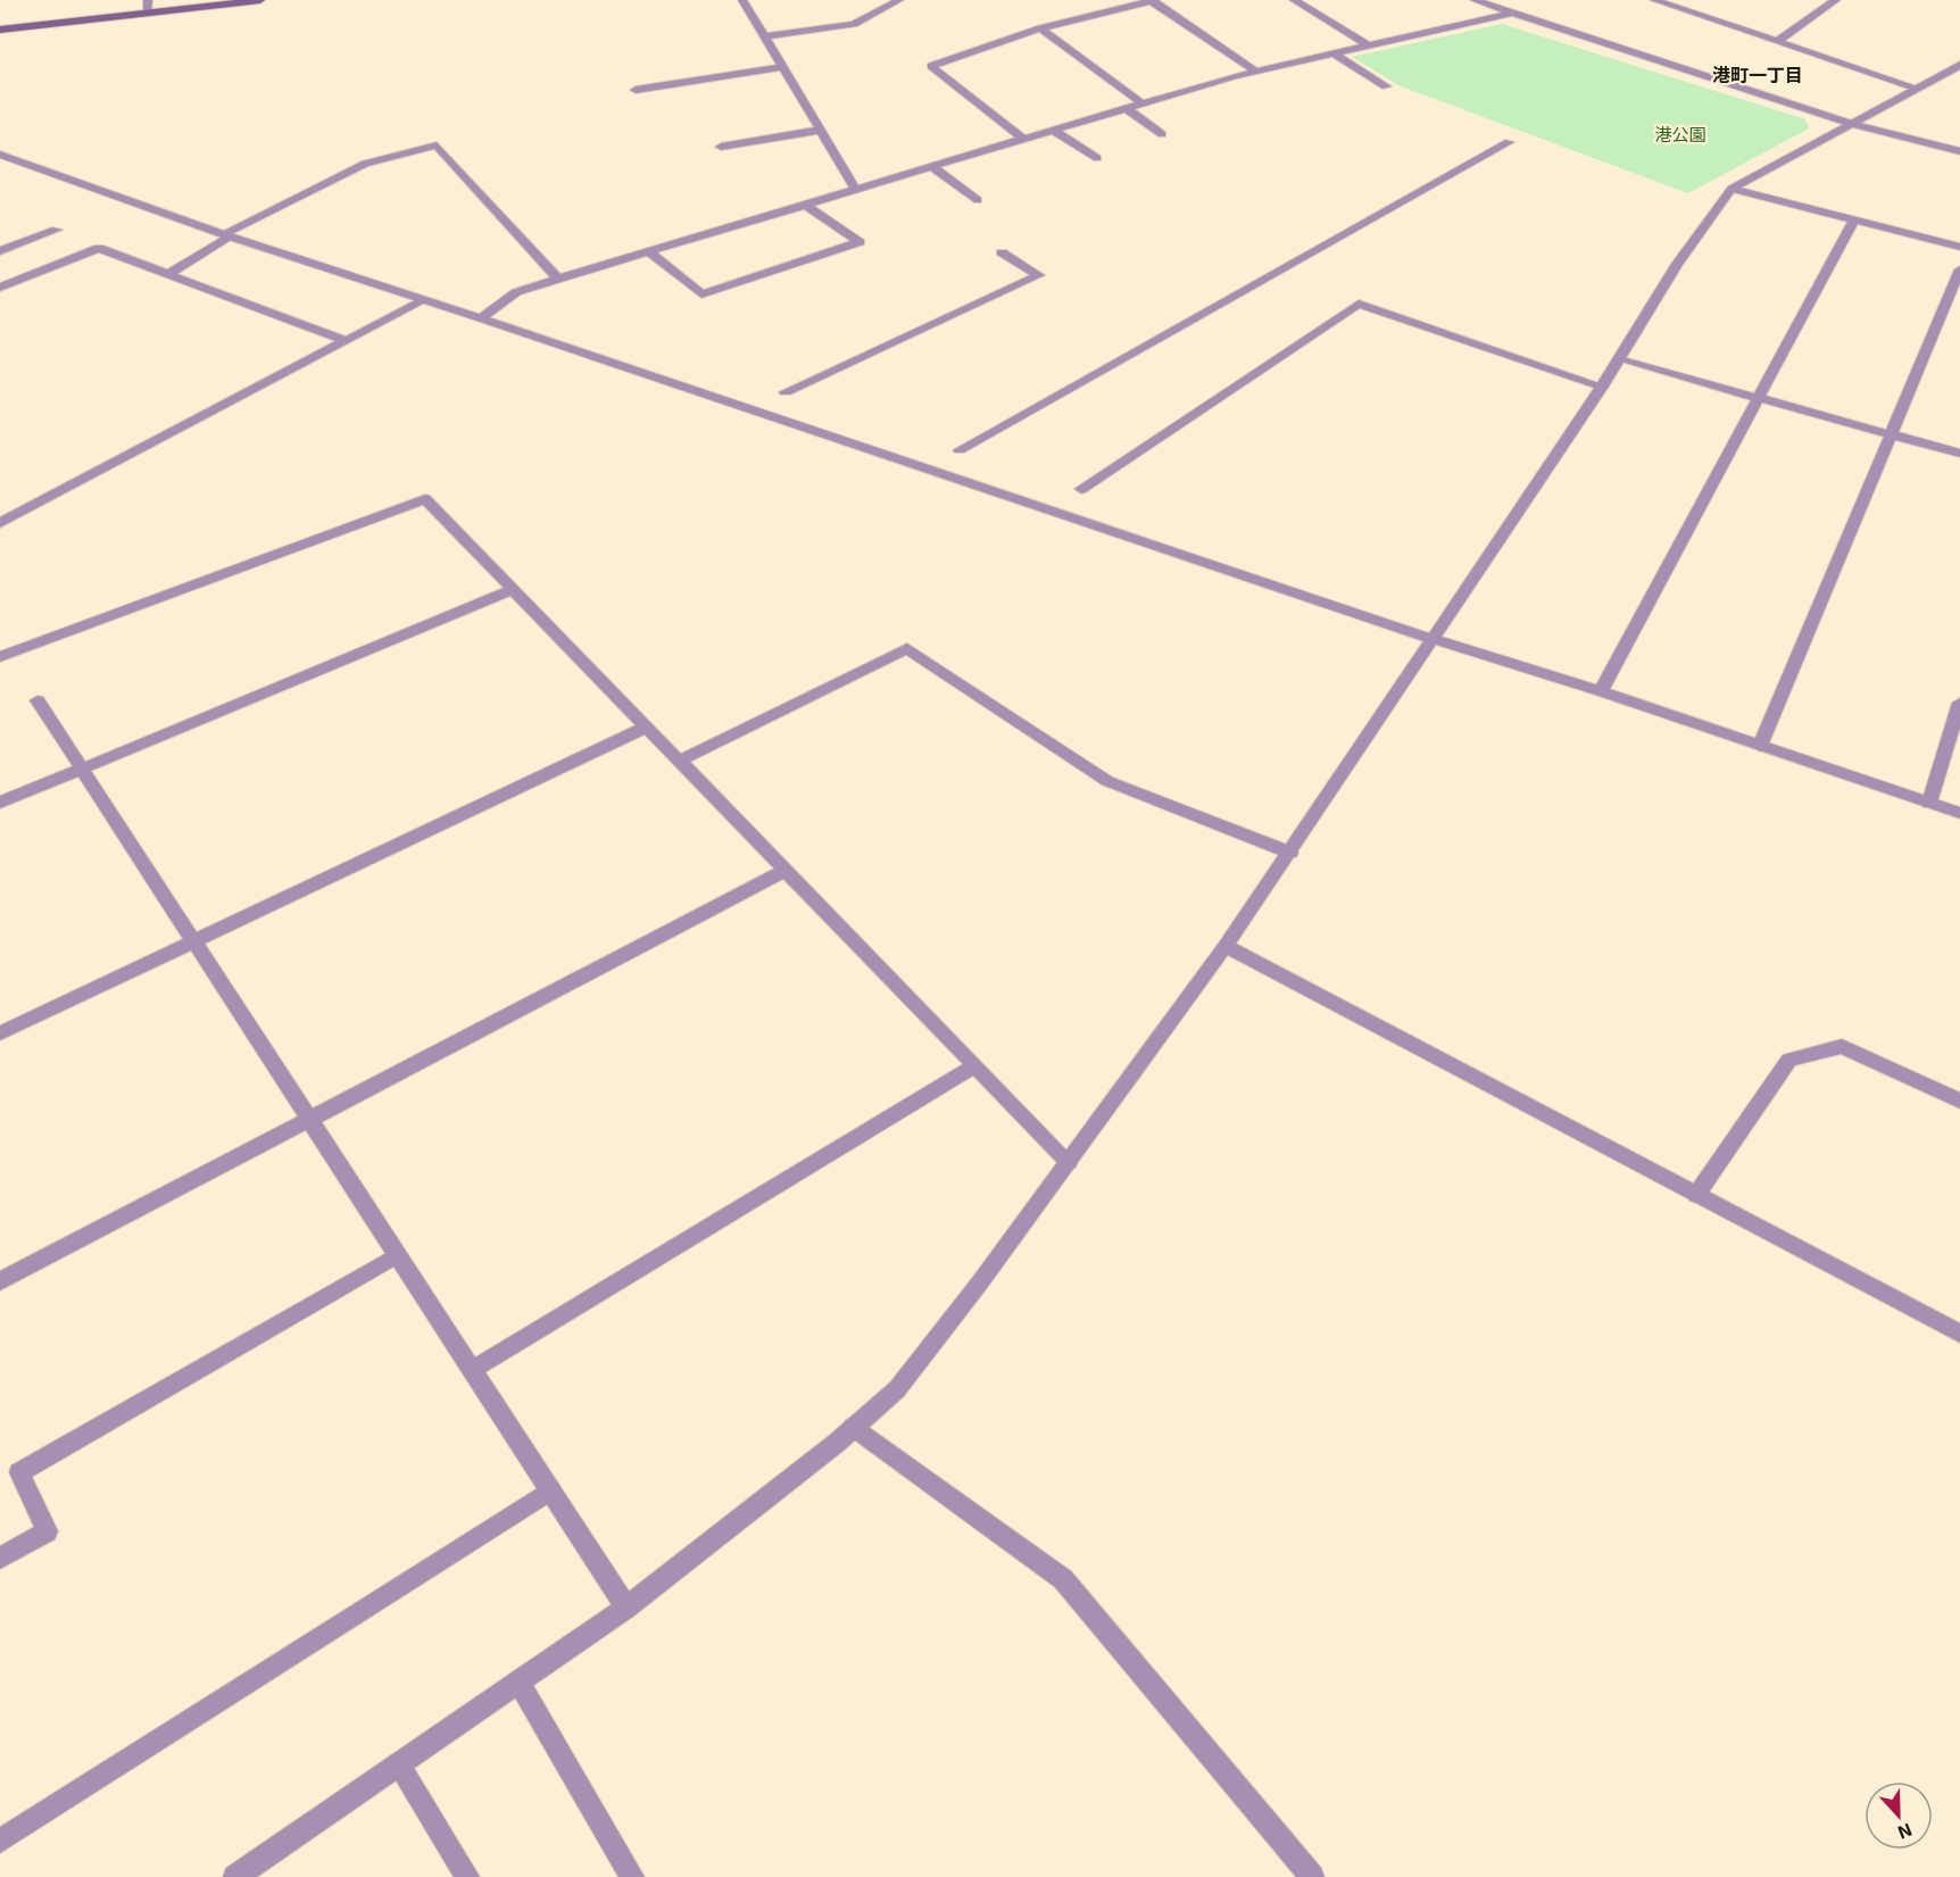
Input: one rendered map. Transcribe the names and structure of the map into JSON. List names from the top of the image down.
{
  "districts": ["港町一丁目"],
  "parks": ["港公園"],
  "north": "bottom"
}
